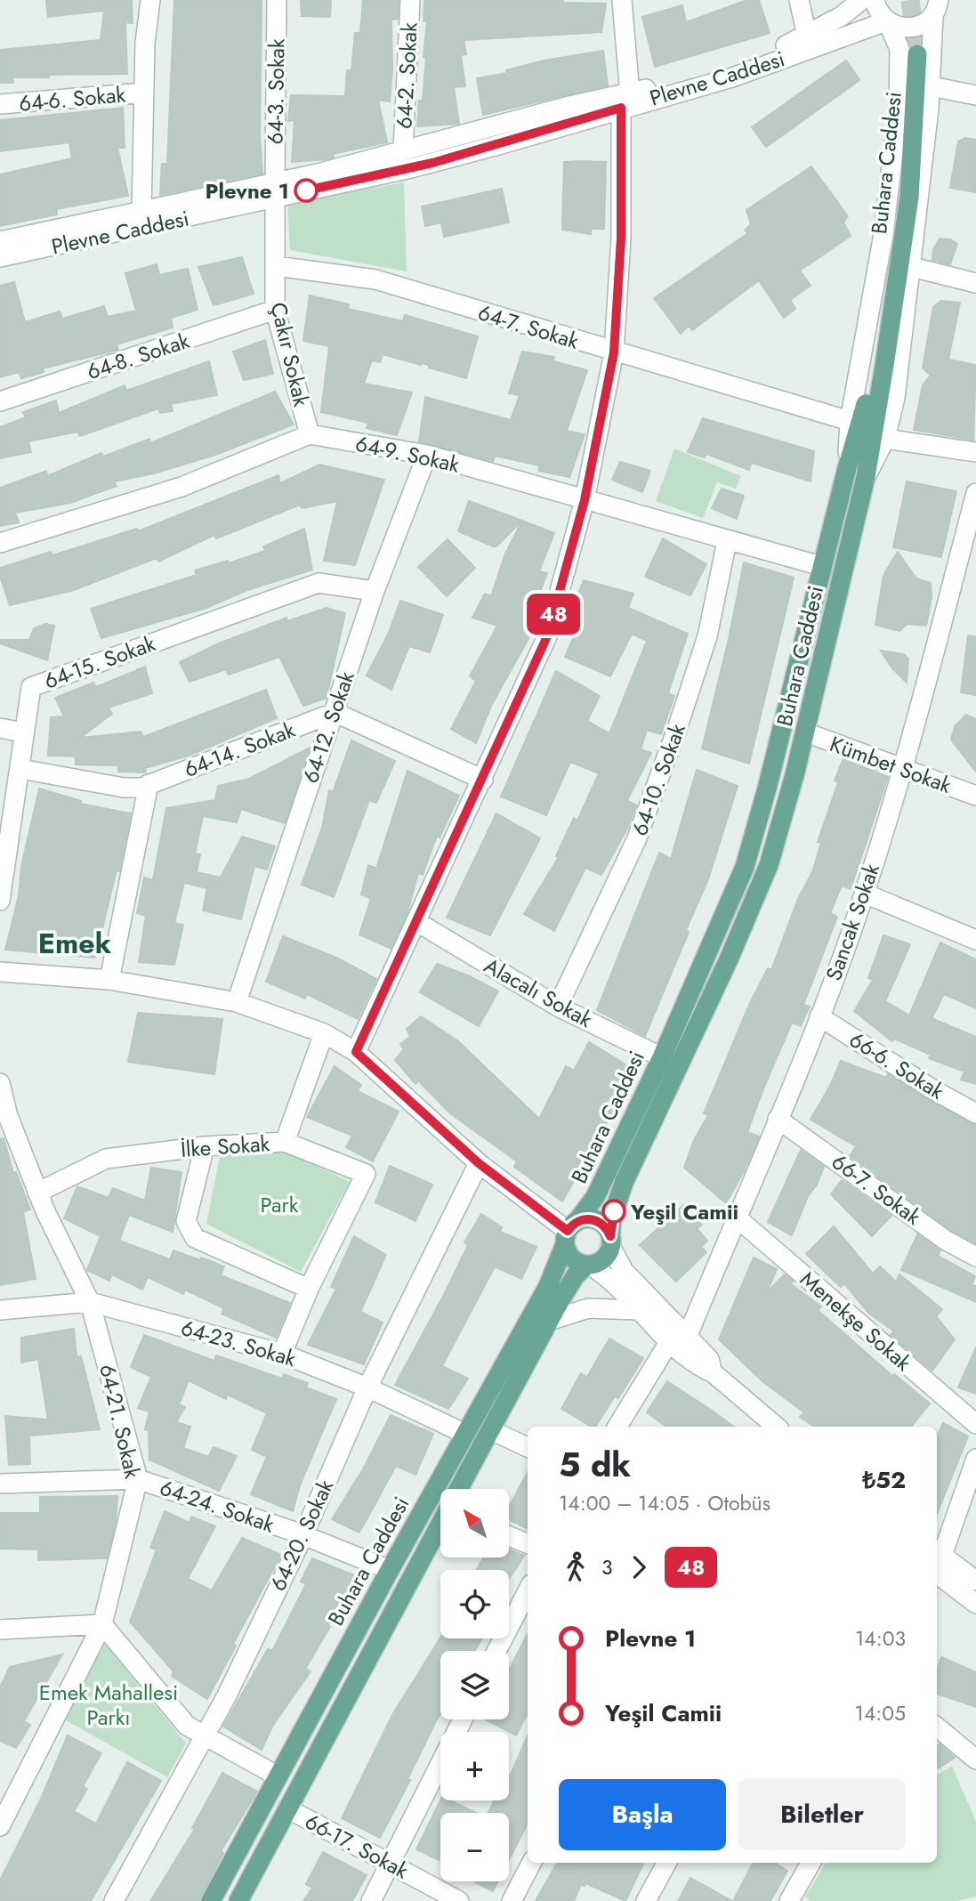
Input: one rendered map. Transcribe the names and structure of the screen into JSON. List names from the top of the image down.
{
  "streets": {
    "main road": ["Buhara Caddesi"],
    "street": [
      "64-2. Sokak",
      "Plevne Caddesi",
      "64-3. Sokak",
      "64-6. Sokak",
      "64-7. Sokak",
      "Çakır Sokak",
      "64-8. Sokak",
      "64-9. Sokak",
      "64-15. Sokak",
      "64-12. Sokak",
      "64-14. Sokak",
      "Kümbet Sokak",
      "64-10. Sokak",
      "Sancak Sokak",
      "Alacalı Sokak",
      "66-6. Sokak",
      "İlke Sokak",
      "66-7. Sokak",
      "Menekşe Sokak",
      "64-23. Sokak",
      "64-21. Sokak",
      "64-24. Sokak",
      "64-20. Sokak",
      "66-17. Sokak"
    ]
  },
  "crossings": [
    ["64-2. Sokak", "Plevne Caddesi"],
    ["Plevne Caddesi", "64-3. Sokak"],
    ["Plevne Caddesi", "Çakır Sokak"],
    ["64-3. Sokak", "Çakır Sokak"],
    ["Buhara Caddesi", "64-9. Sokak"],
    ["Buhara Caddesi", "Kümbet Sokak"],
    ["Buhara Caddesi", "Alacalı Sokak"],
    ["Buhara Caddesi", "64-23. Sokak"],
    ["Buhara Caddesi", "64-24. Sokak"],
    ["Buhara Caddesi", "66-17. Sokak"],
    ["64-7. Sokak", "Çakır Sokak"],
    ["Çakır Sokak", "64-8. Sokak"],
    ["Çakır Sokak", "64-9. Sokak"],
    ["64-9. Sokak", "64-12. Sokak"],
    ["64-9. Sokak", "64-10. Sokak"],
    ["64-15. Sokak", "64-12. Sokak"],
    ["64-15. Sokak", "64-14. Sokak"],
    ["64-12. Sokak", "64-14. Sokak"],
    ["Kümbet Sokak", "Sancak Sokak"],
    ["64-10. Sokak", "Alacalı Sokak"],
    ["Sancak Sokak", "66-6. Sokak"],
    ["Sancak Sokak", "66-7. Sokak"],
    ["Sancak Sokak", "Menekşe Sokak"],
    ["İlke Sokak", "64-23. Sokak"],
    ["İlke Sokak", "64-21. Sokak"],
    ["64-23. Sokak", "64-21. Sokak"],
    ["64-23. Sokak", "64-20. Sokak"],
    ["64-21. Sokak", "64-24. Sokak"],
    ["64-24. Sokak", "64-20. Sokak"]
  ],
  "districts": ["Emek"],
  "parks": ["Park", "Emek Mahallesi Parkı"],
  "places": ["Plevne 1", "Yeşil Camii"],
  "lines": ["bus line 48"],
  "north": "top left",
  "page": {
    "on_map": "48",
    "heading": ["5 dk", "14:00 – 14:05 · Otobüs", "₺52"],
    "map_buttons": ["+", "−"],
    "legs": ["3", "48"],
    "list": [
      {
        "name": "Plevne 1",
        "value": "14:03"
      },
      {
        "name": "Yeşil Camii",
        "value": "14:05"
      }
    ],
    "buttons": ["Başla", "Biletler"]
  }
}
